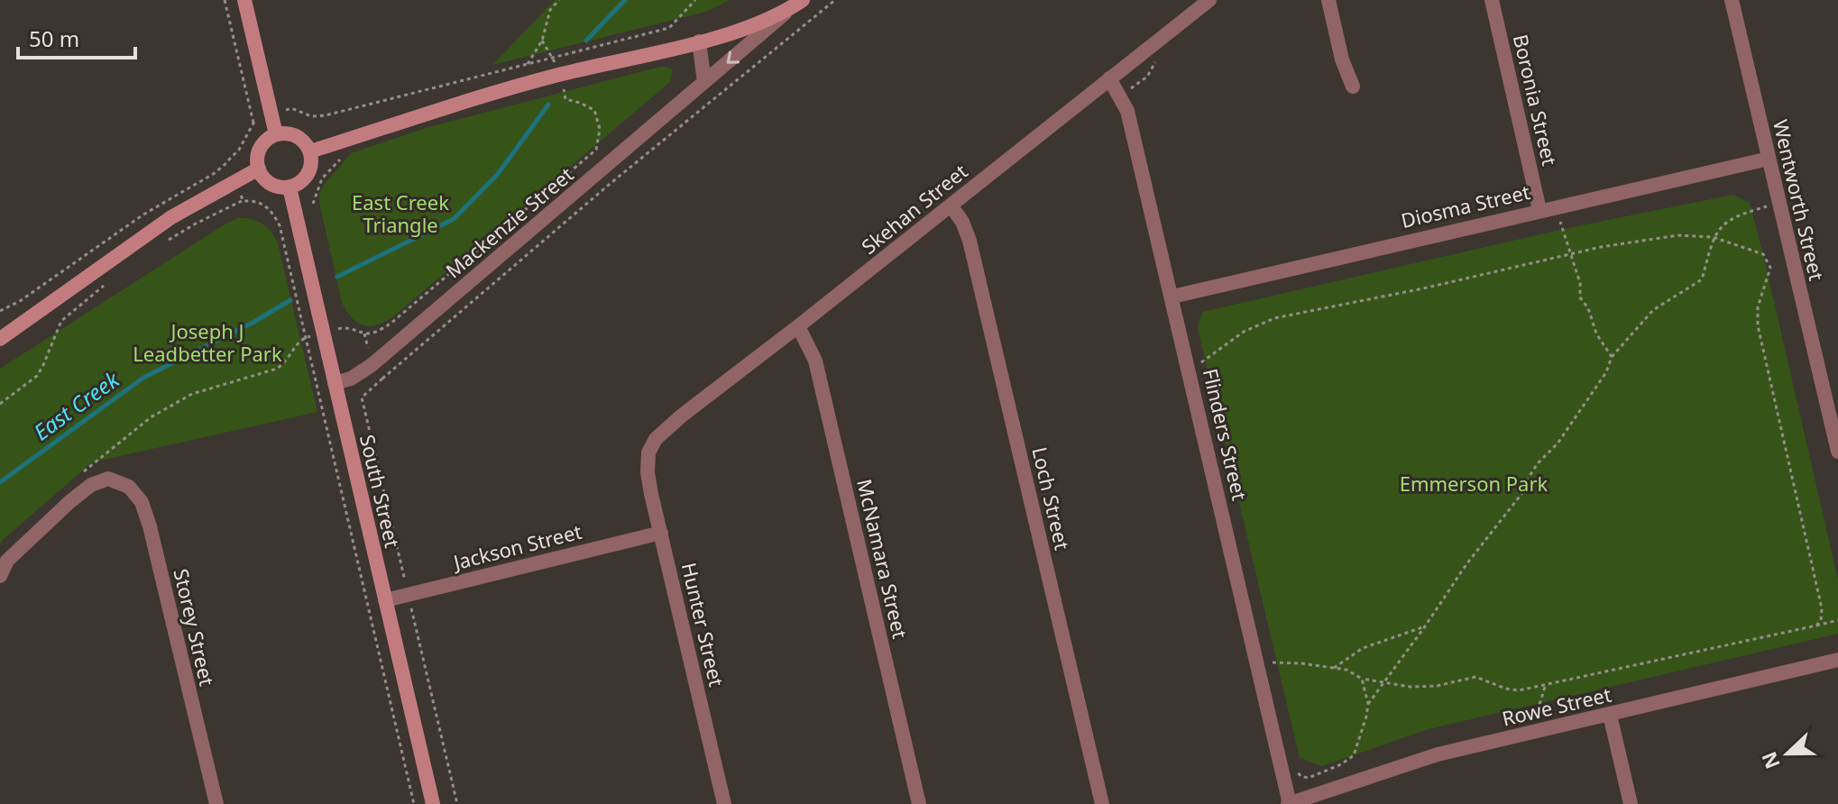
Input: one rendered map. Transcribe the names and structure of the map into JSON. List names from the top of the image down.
{
  "streets": {
    "main road": ["Mackenzie Street", "South Street"],
    "street": [
      "Boronia Street",
      "Wentworth Street",
      "Diosma Street",
      "Skehan Street",
      "Flinders Street",
      "Loch Street",
      "Jackson Street",
      "McNamara Street",
      "Hunter Street",
      "Storey Street",
      "Rowe Street"
    ]
  },
  "crossings": [
    ["Boronia Street", "Diosma Street"],
    ["Wentworth Street", "Diosma Street"],
    ["Diosma Street", "Flinders Street"],
    ["Skehan Street", "Flinders Street"],
    ["Skehan Street", "Loch Street"],
    ["Skehan Street", "McNamara Street"],
    ["Skehan Street", "Hunter Street"],
    ["Mackenzie Street", "South Street"],
    ["Flinders Street", "Rowe Street"],
    ["South Street", "Jackson Street"],
    ["Jackson Street", "Hunter Street"]
  ],
  "water": ["East Creek"],
  "parks": ["East Creek Triangle", "Joseph J Leadbetter Park", "Emmerson Park"],
  "scale_bar": "50 m",
  "north": "left"
}
